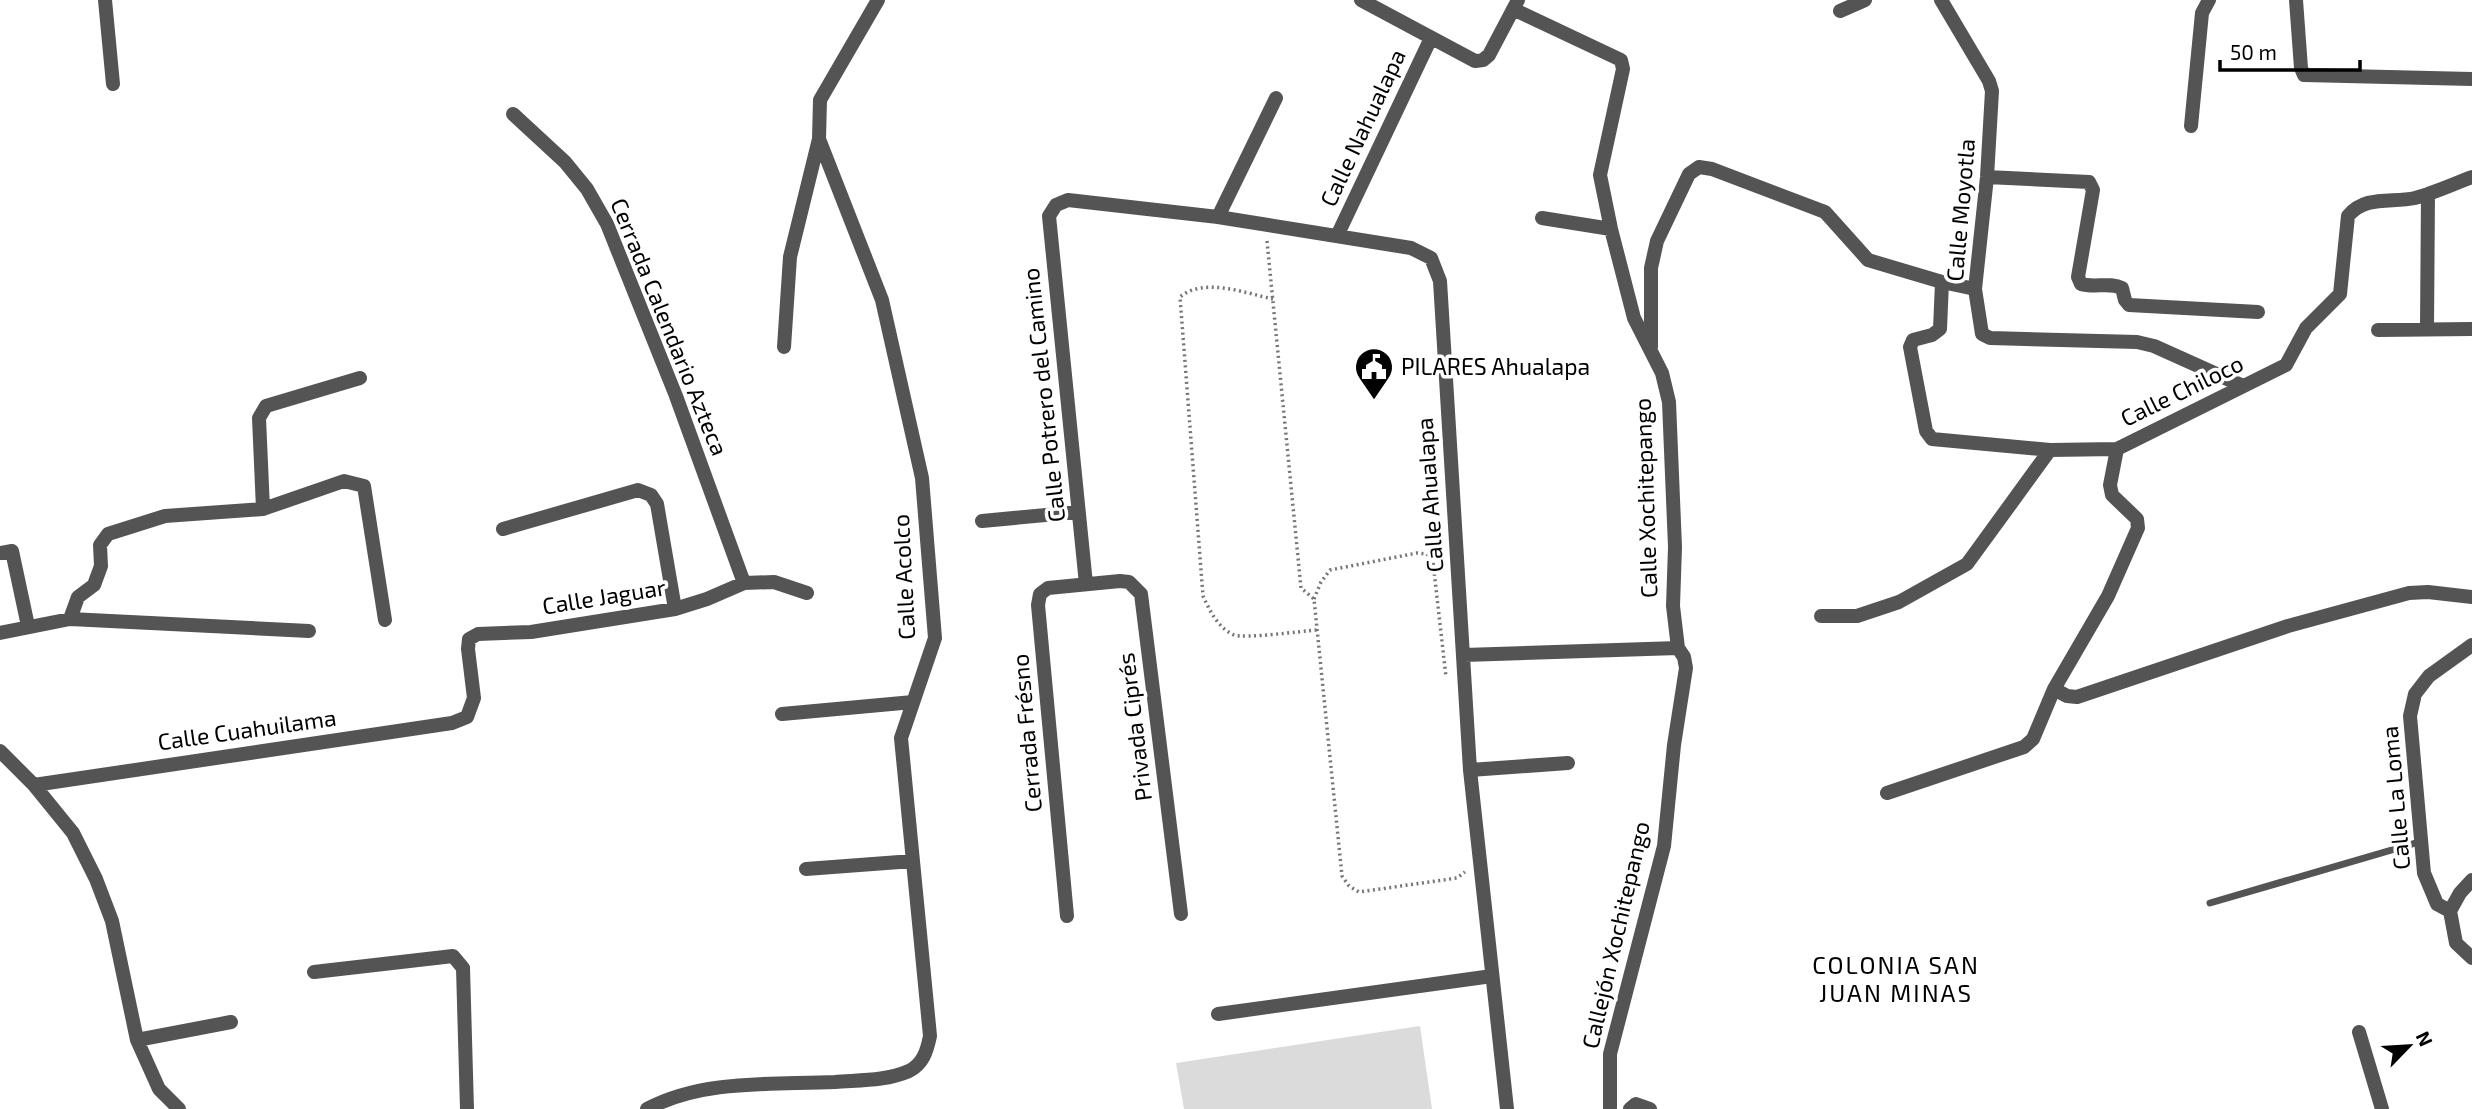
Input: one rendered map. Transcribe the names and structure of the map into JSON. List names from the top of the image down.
{
  "streets": {
    "street": [
      "Calle Nahualapa",
      "Calle Moyotla",
      "Cerrada Calendario Azteca",
      "Calle Chiloco",
      "Calle Potrero del Camino",
      "Calle Ahualapa",
      "Calle Xochitepango",
      "Calle Acolco",
      "Calle Jaguar",
      "Privada Ciprés",
      "Calle Cuahuilama",
      "Cerrada Frésno",
      "Calle La Loma",
      "Callejón Xochitepango"
    ]
  },
  "crossings": [
    ["Calle Nahualapa", "Calle Ahualapa"],
    ["Calle Moyotla", "Calle Chiloco"],
    ["Cerrada Calendario Azteca", "Calle Jaguar"],
    ["Calle Potrero del Camino", "Calle Ahualapa"],
    ["Calle Potrero del Camino", "Privada Ciprés"],
    ["Calle Potrero del Camino", "Cerrada Frésno"],
    ["Calle Xochitepango", "Callejón Xochitepango"],
    ["Calle Jaguar", "Calle Cuahuilama"],
    ["Privada Ciprés", "Cerrada Frésno"]
  ],
  "districts": ["COLONIA SAN JUAN MINAS"],
  "places": {
    "public building": ["PILARES Ahualapa"]
  },
  "scale_bar": "50 m",
  "north": "top right"
}
